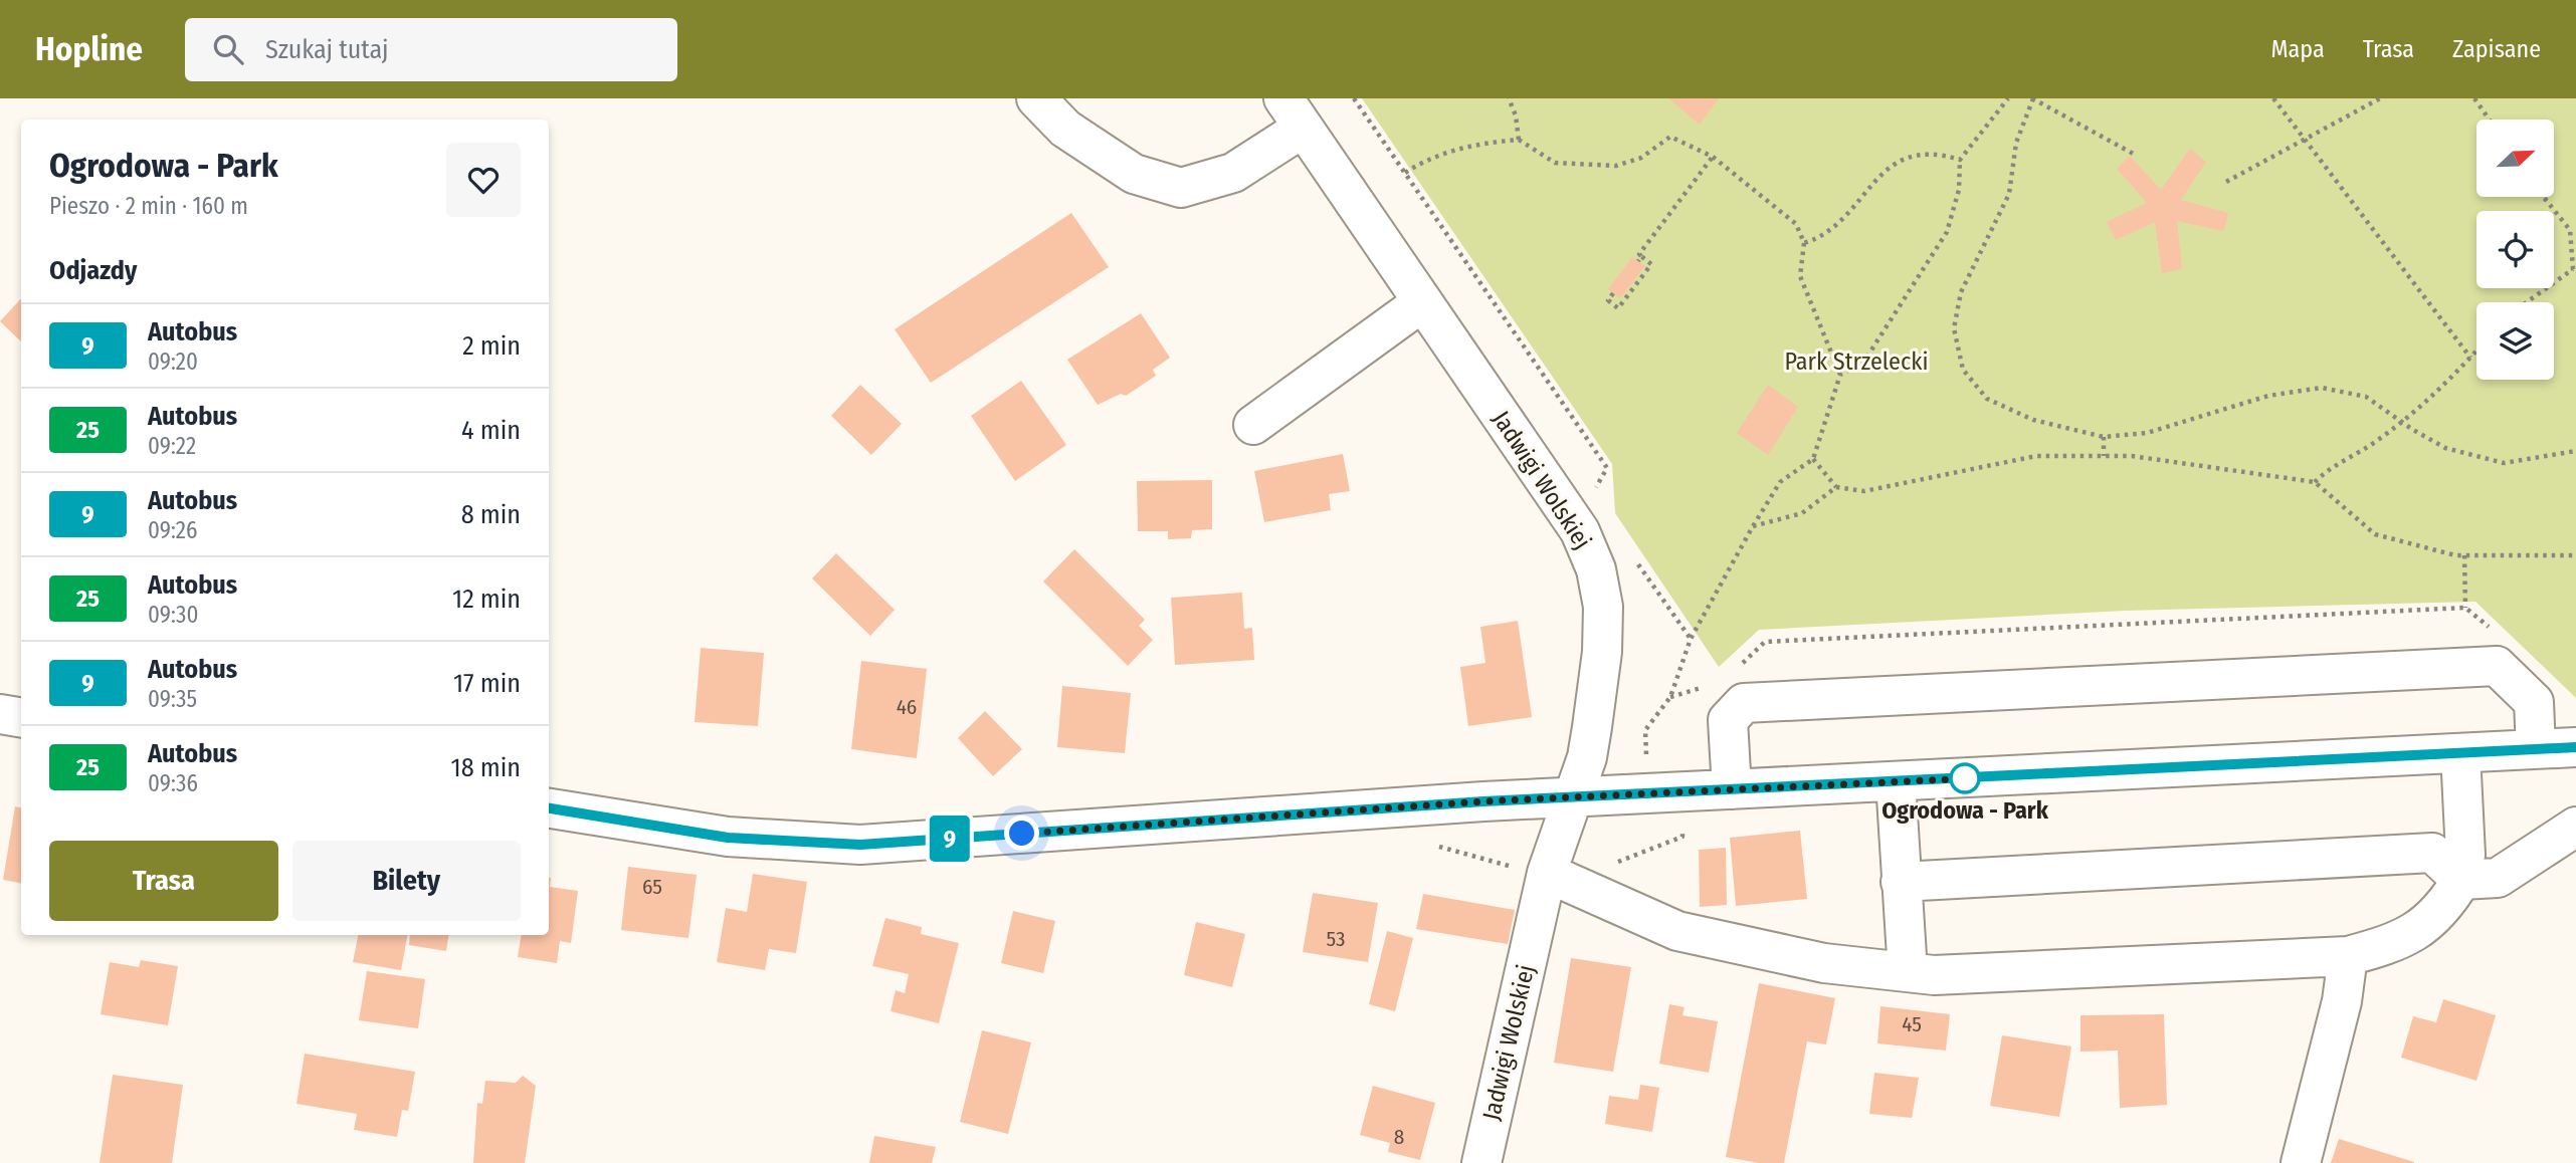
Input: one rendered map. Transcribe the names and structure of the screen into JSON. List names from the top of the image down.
{
  "streets": {
    "street": ["Jadwigi Wolskiej"]
  },
  "parks": ["Park Strzelecki"],
  "places": ["Ogrodowa - Park"],
  "lines": ["bus line 9"],
  "house_numbers": [
    "46",
    "65",
    "53",
    "45",
    "8"
  ],
  "north": "top right",
  "page": {
    "header": "Hopline",
    "search": "Szukaj tutaj",
    "nav": ["Mapa", "Trasa", "Zapisane"],
    "on_map": "9",
    "heading": [
      ["Ogrodowa - Park", "Pieszo · 2 min · 160 m"],
      "Odjazdy"
    ],
    "list": [
      {
        "mark": "9",
        "name": "Autobus",
        "note": "09:20",
        "value": "2 min"
      },
      {
        "mark": "25",
        "name": "Autobus",
        "note": "09:22",
        "value": "4 min"
      },
      {
        "mark": "9",
        "name": "Autobus",
        "note": "09:26",
        "value": "8 min"
      },
      {
        "mark": "25",
        "name": "Autobus",
        "note": "09:30",
        "value": "12 min"
      },
      {
        "mark": "9",
        "name": "Autobus",
        "note": "09:35",
        "value": "17 min"
      },
      {
        "mark": "25",
        "name": "Autobus",
        "note": "09:36",
        "value": "18 min"
      }
    ],
    "buttons": ["Trasa", "Bilety"]
  }
}
